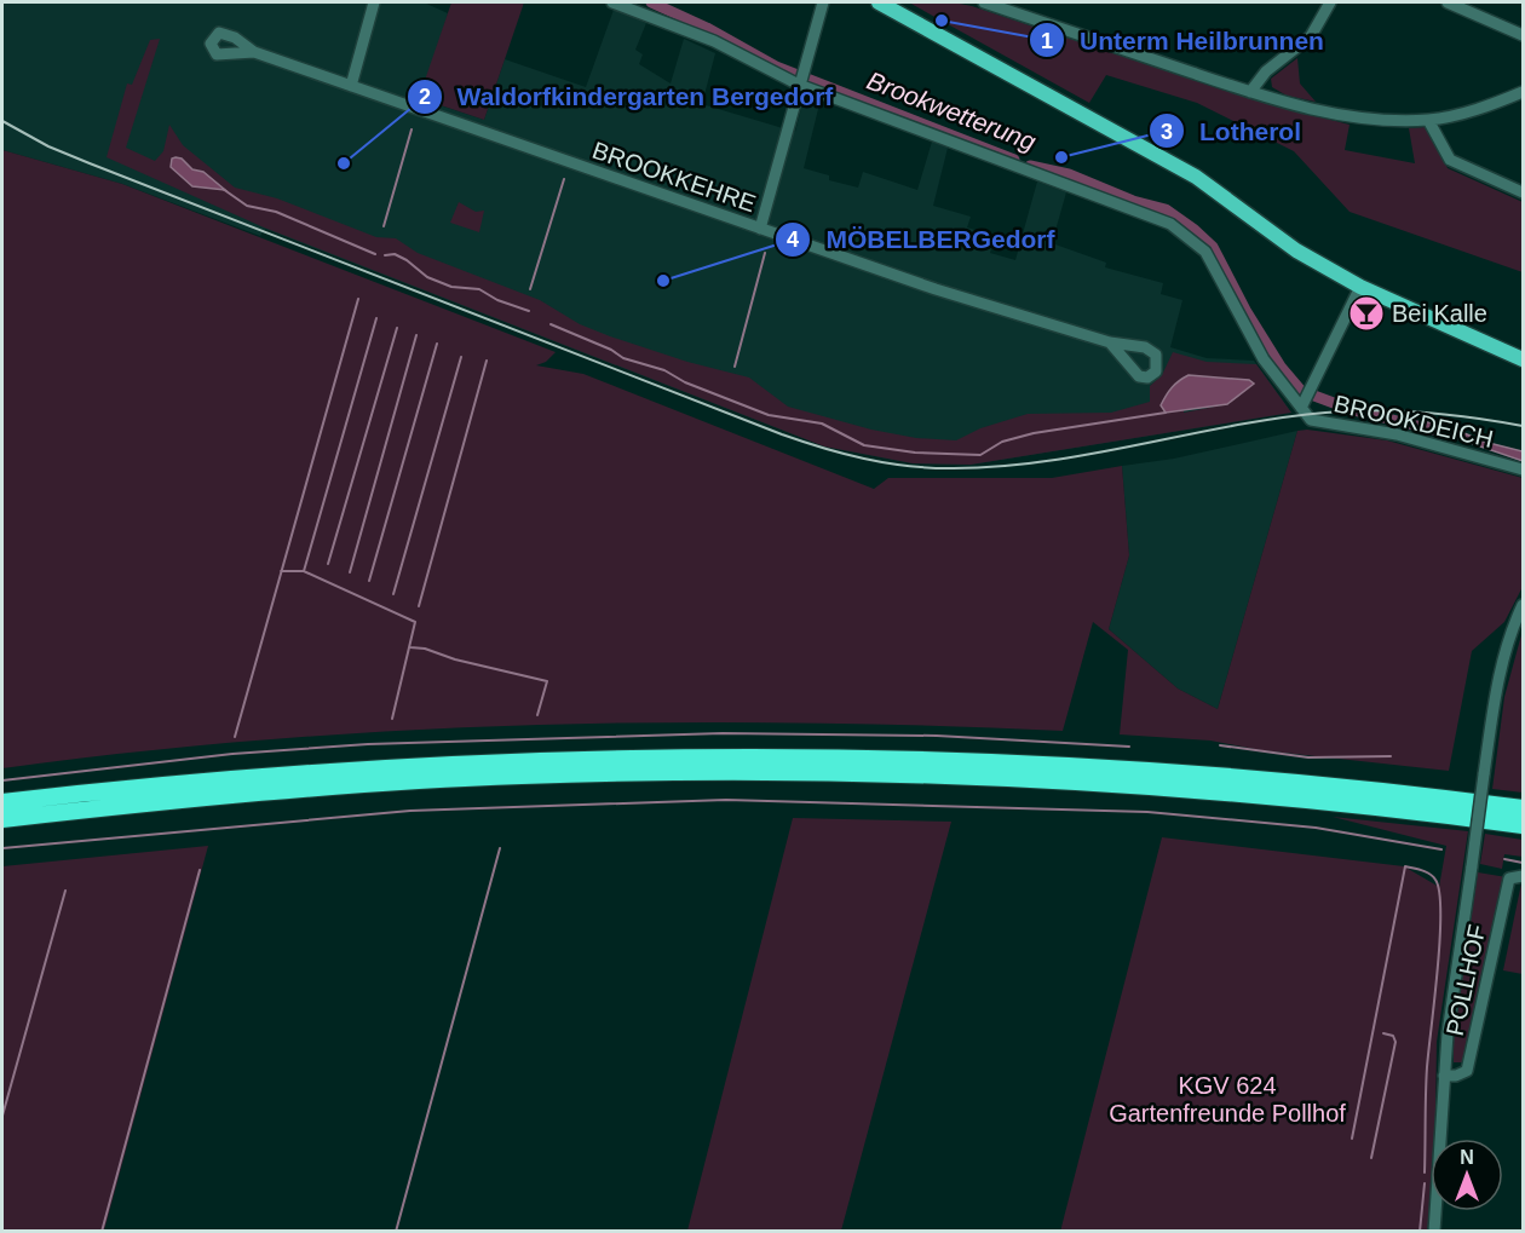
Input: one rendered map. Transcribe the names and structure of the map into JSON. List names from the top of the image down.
{
  "streets": {
    "street": ["BROOKKEHRE", "BROOKDEICH", "POLLHOF"]
  },
  "water": ["Brookwetterung"],
  "parks": ["KGV 624 Gartenfreunde Pollhof"],
  "places": {
    "other": [
      "Unterm Heilbrunnen",
      "Lotherol",
      "Waldorfkindergarten Bergedorf",
      "MÖBELBERGedorf"
    ],
    "bar": ["Bei Kalle"]
  },
  "north": "top"
}
